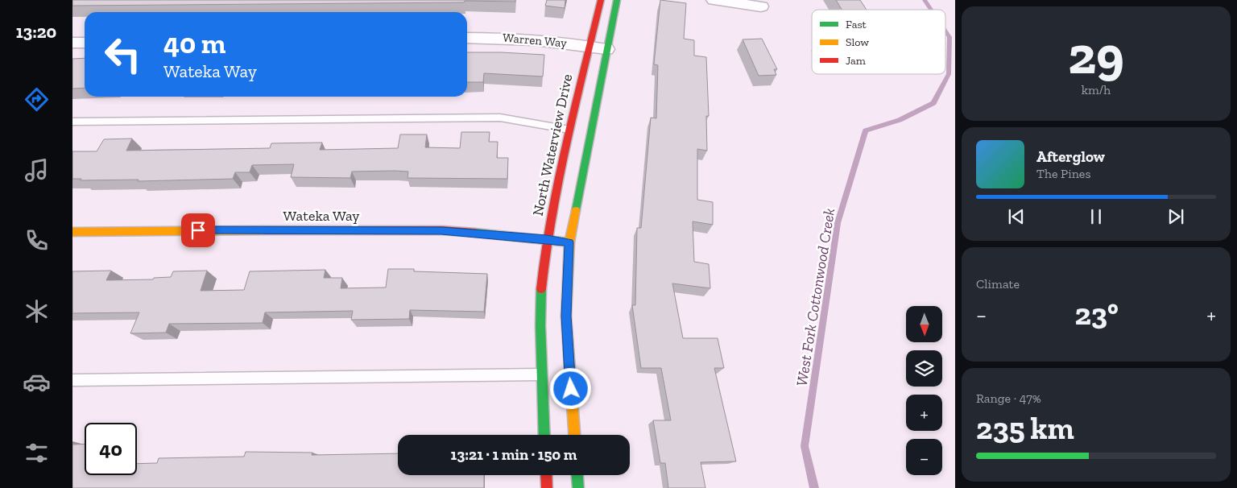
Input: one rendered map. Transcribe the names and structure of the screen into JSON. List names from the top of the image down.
{
  "streets": {
    "street": ["Warren Way", "North Waterview Drive", "Wateka Way"]
  },
  "crossings": [
    ["Warren Way", "North Waterview Drive"],
    ["North Waterview Drive", "Wateka Way"]
  ],
  "water": ["West Fork Cottonwood Creek"],
  "legend": ["Fast", "Slow", "Jam"],
  "north": "bottom",
  "page": {
    "tabs": "13:20",
    "tile": [
      ["29", "km/h"],
      "Climate",
      ["Range · 47%", "235 km"]
    ],
    "turn": ["40 m", "Wateka Way"],
    "song": ["Afterglow", "The Pines"],
    "heat": ["−", "23°", "+"],
    "map_buttons": ["+", "−"],
    "limit": "40",
    "trip": "13:21 · 1 min · 150 m"
  }
}
